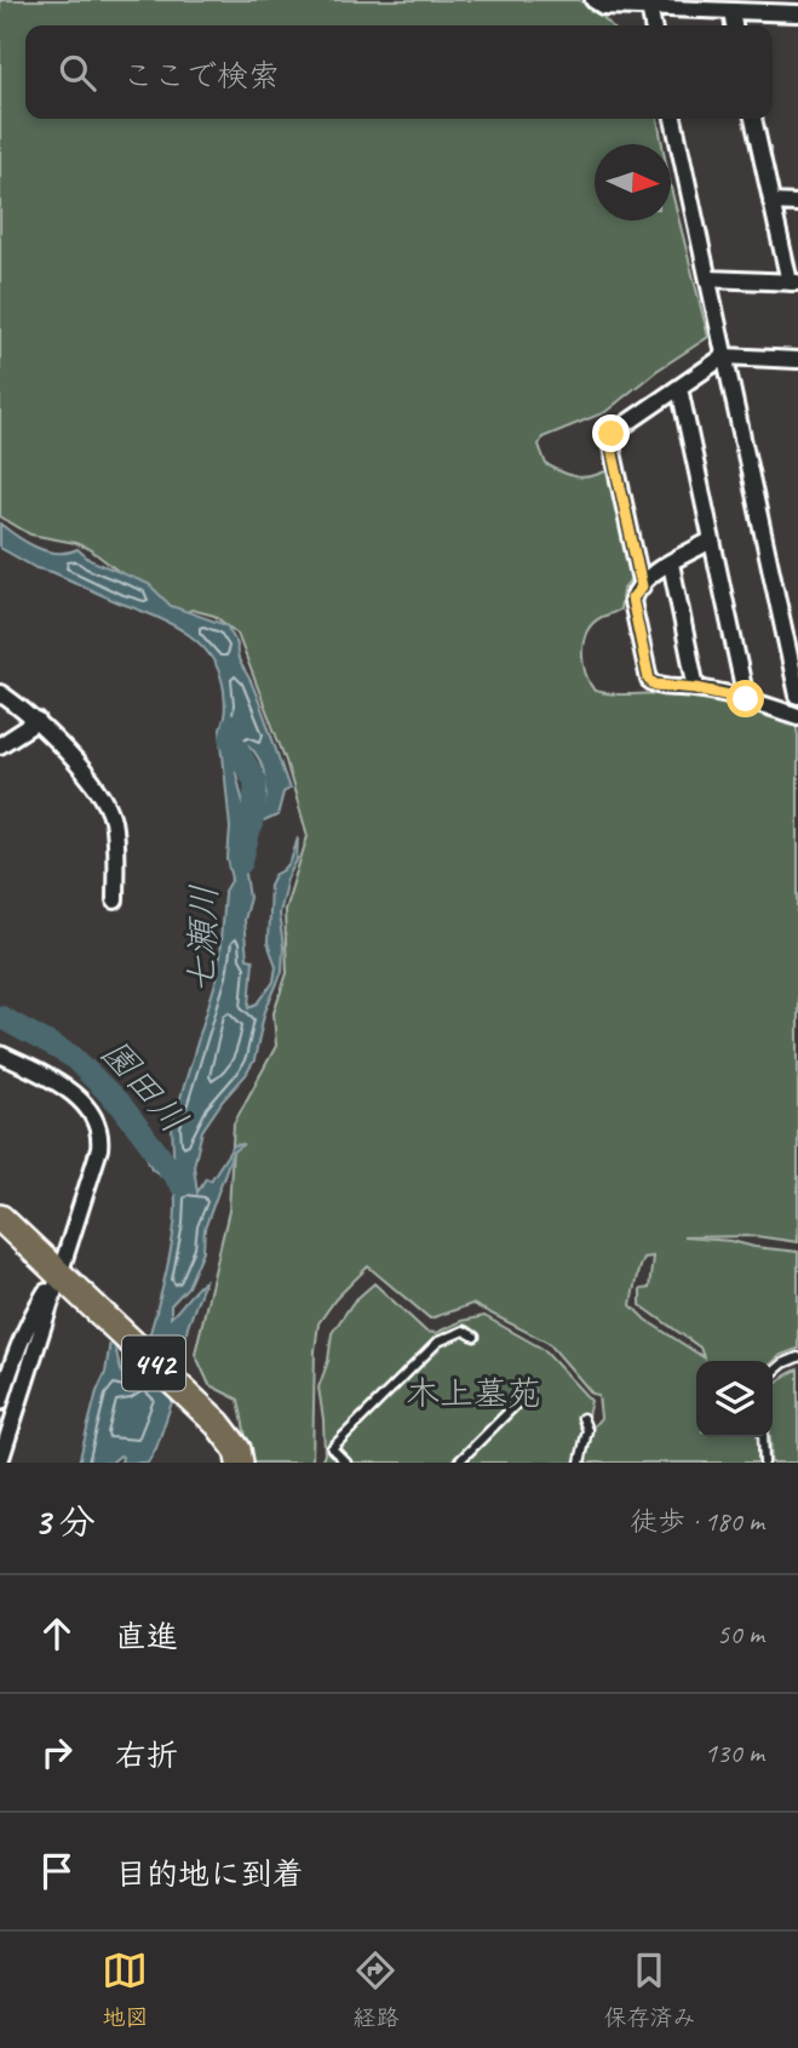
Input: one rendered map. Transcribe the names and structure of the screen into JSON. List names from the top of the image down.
{
  "streets": {
    "highway": ["442"]
  },
  "water": ["七瀬川", "園田川"],
  "parks": ["木上墓苑"],
  "north": "right",
  "page": {
    "search": "ここで検索",
    "heading": ["3 分", "徒歩 · 180 m"],
    "list": [
      ["直進", "50 m"],
      ["右折", "130 m"],
      "目的地に到着"
    ],
    "nav": ["地図", "経路", "保存済み"]
  }
}
